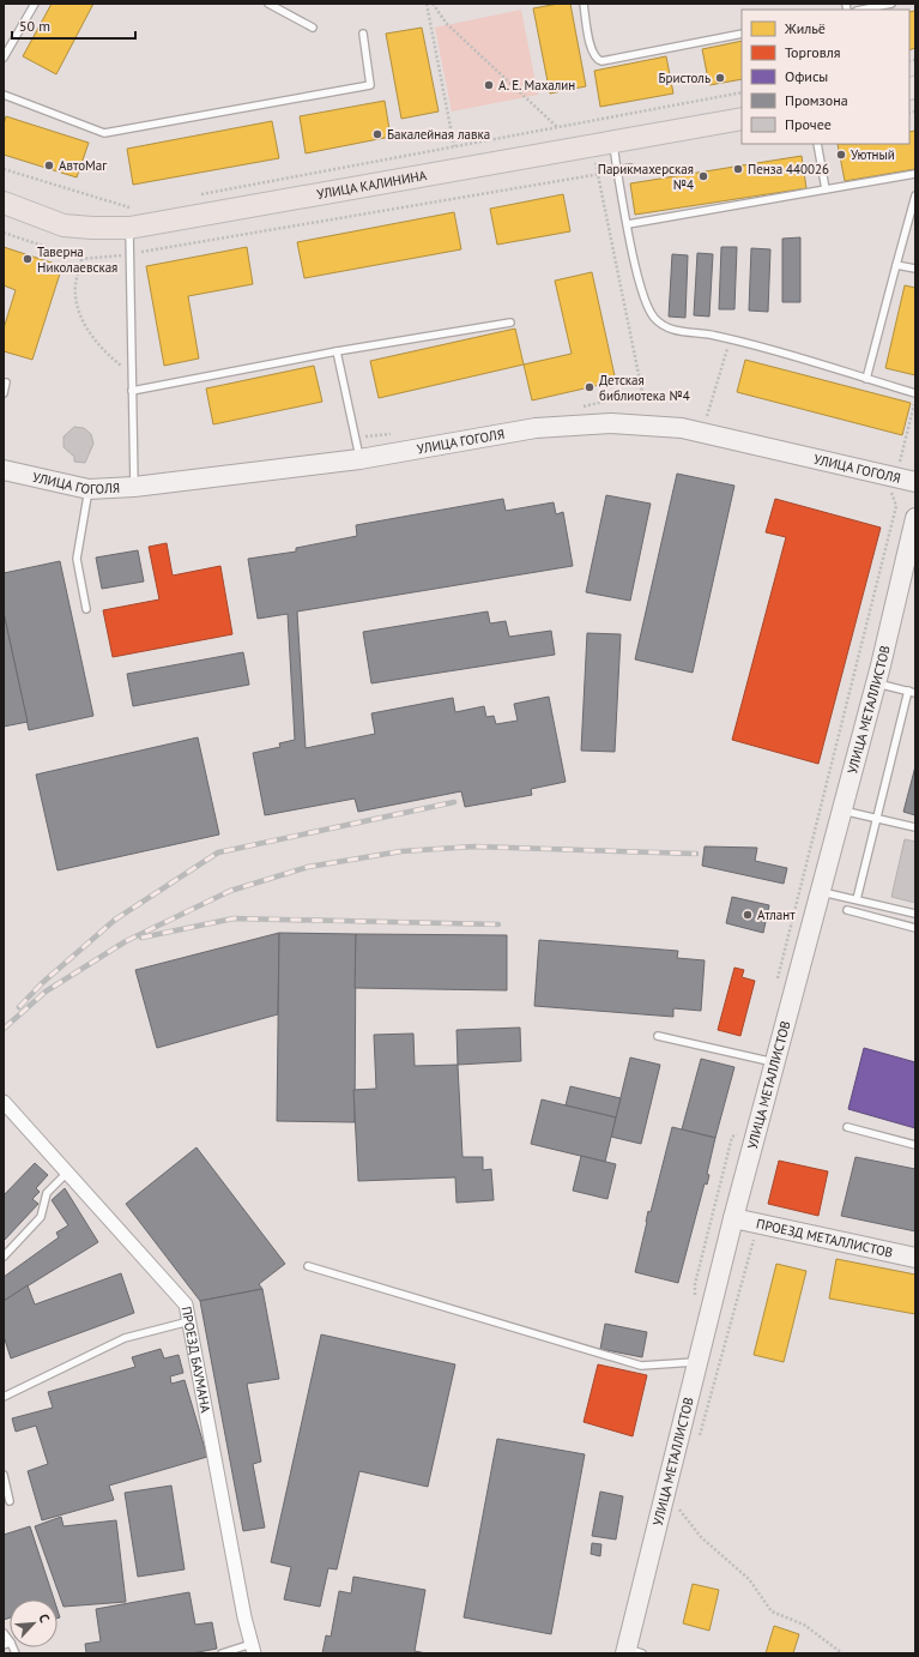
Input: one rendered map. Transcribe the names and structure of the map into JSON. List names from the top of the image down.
{
  "streets": {
    "main road": ["УЛИЦА КАЛИНИНА"],
    "street": [
      "УЛИЦА ГОГОЛЯ",
      "УЛИЦА МЕТАЛЛИСТОВ",
      "ПРОЕЗД МЕТАЛЛИСТОВ",
      "ПРОЕЗД БАУМАНА"
    ]
  },
  "crossings": [
    ["УЛИЦА МЕТАЛЛИСТОВ", "ПРОЕЗД МЕТАЛЛИСТОВ"]
  ],
  "places": [
    "Бристоль",
    "А. Е. Махалин",
    "Бакалейная лавка",
    "Уютный",
    "АвтоМаг",
    "Пенза 440026",
    "Парикмахерская №4",
    "Таверна Николаевская",
    "Детская библиотека №4",
    "Атлант"
  ],
  "legend": [
    "Жильё",
    "Торговля",
    "Офисы",
    "Промзона",
    "Прочее"
  ],
  "scale_bar": "50 m",
  "north": "top right"
}
